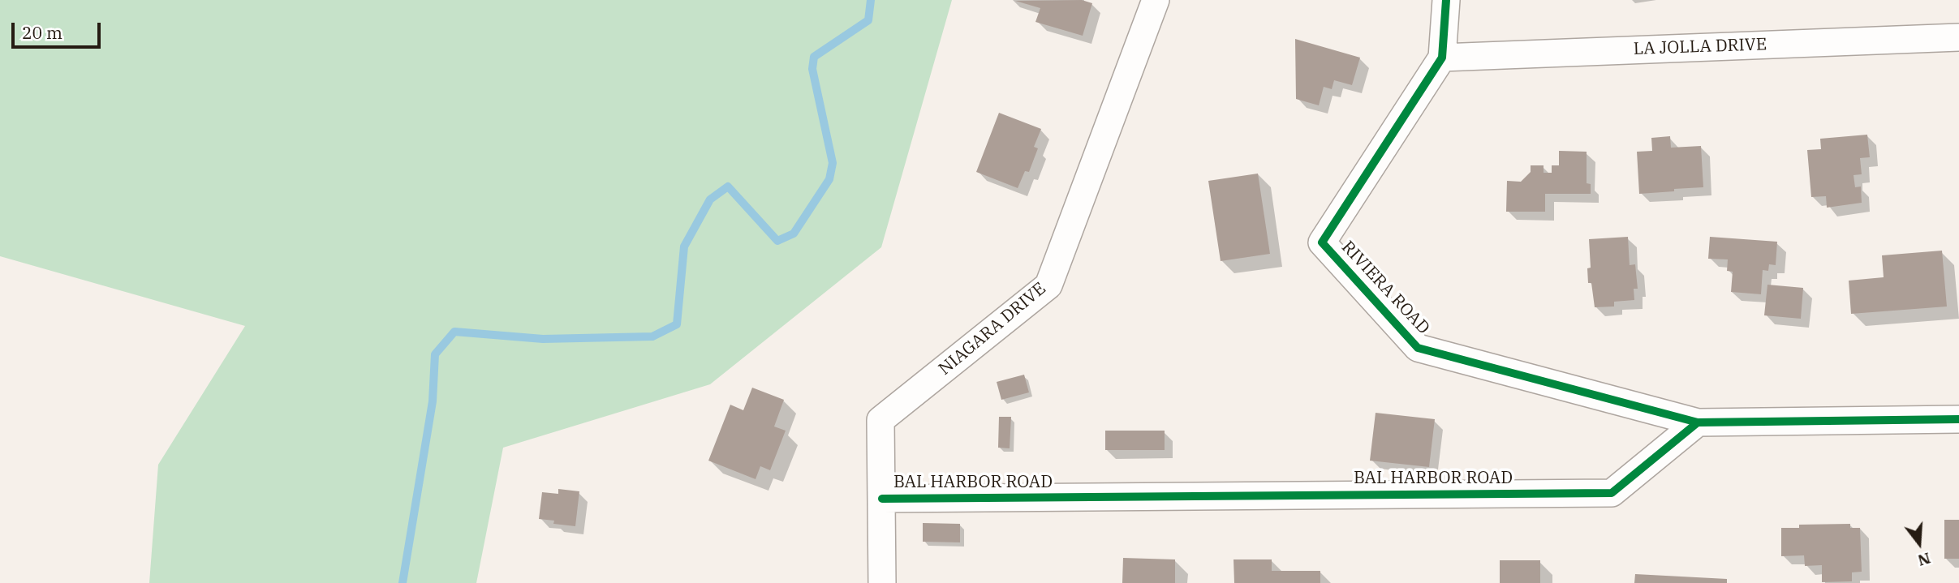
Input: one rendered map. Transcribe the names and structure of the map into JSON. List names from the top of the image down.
{
  "streets": {
    "street": [
      "LA JOLLA DRIVE",
      "RIVIERA ROAD",
      "NIAGARA DRIVE",
      "BAL HARBOR ROAD"
    ]
  },
  "crossings": [
    ["LA JOLLA DRIVE", "RIVIERA ROAD"],
    ["RIVIERA ROAD", "BAL HARBOR ROAD"],
    ["NIAGARA DRIVE", "BAL HARBOR ROAD"]
  ],
  "scale_bar": "20 m",
  "north": "bottom"
}
